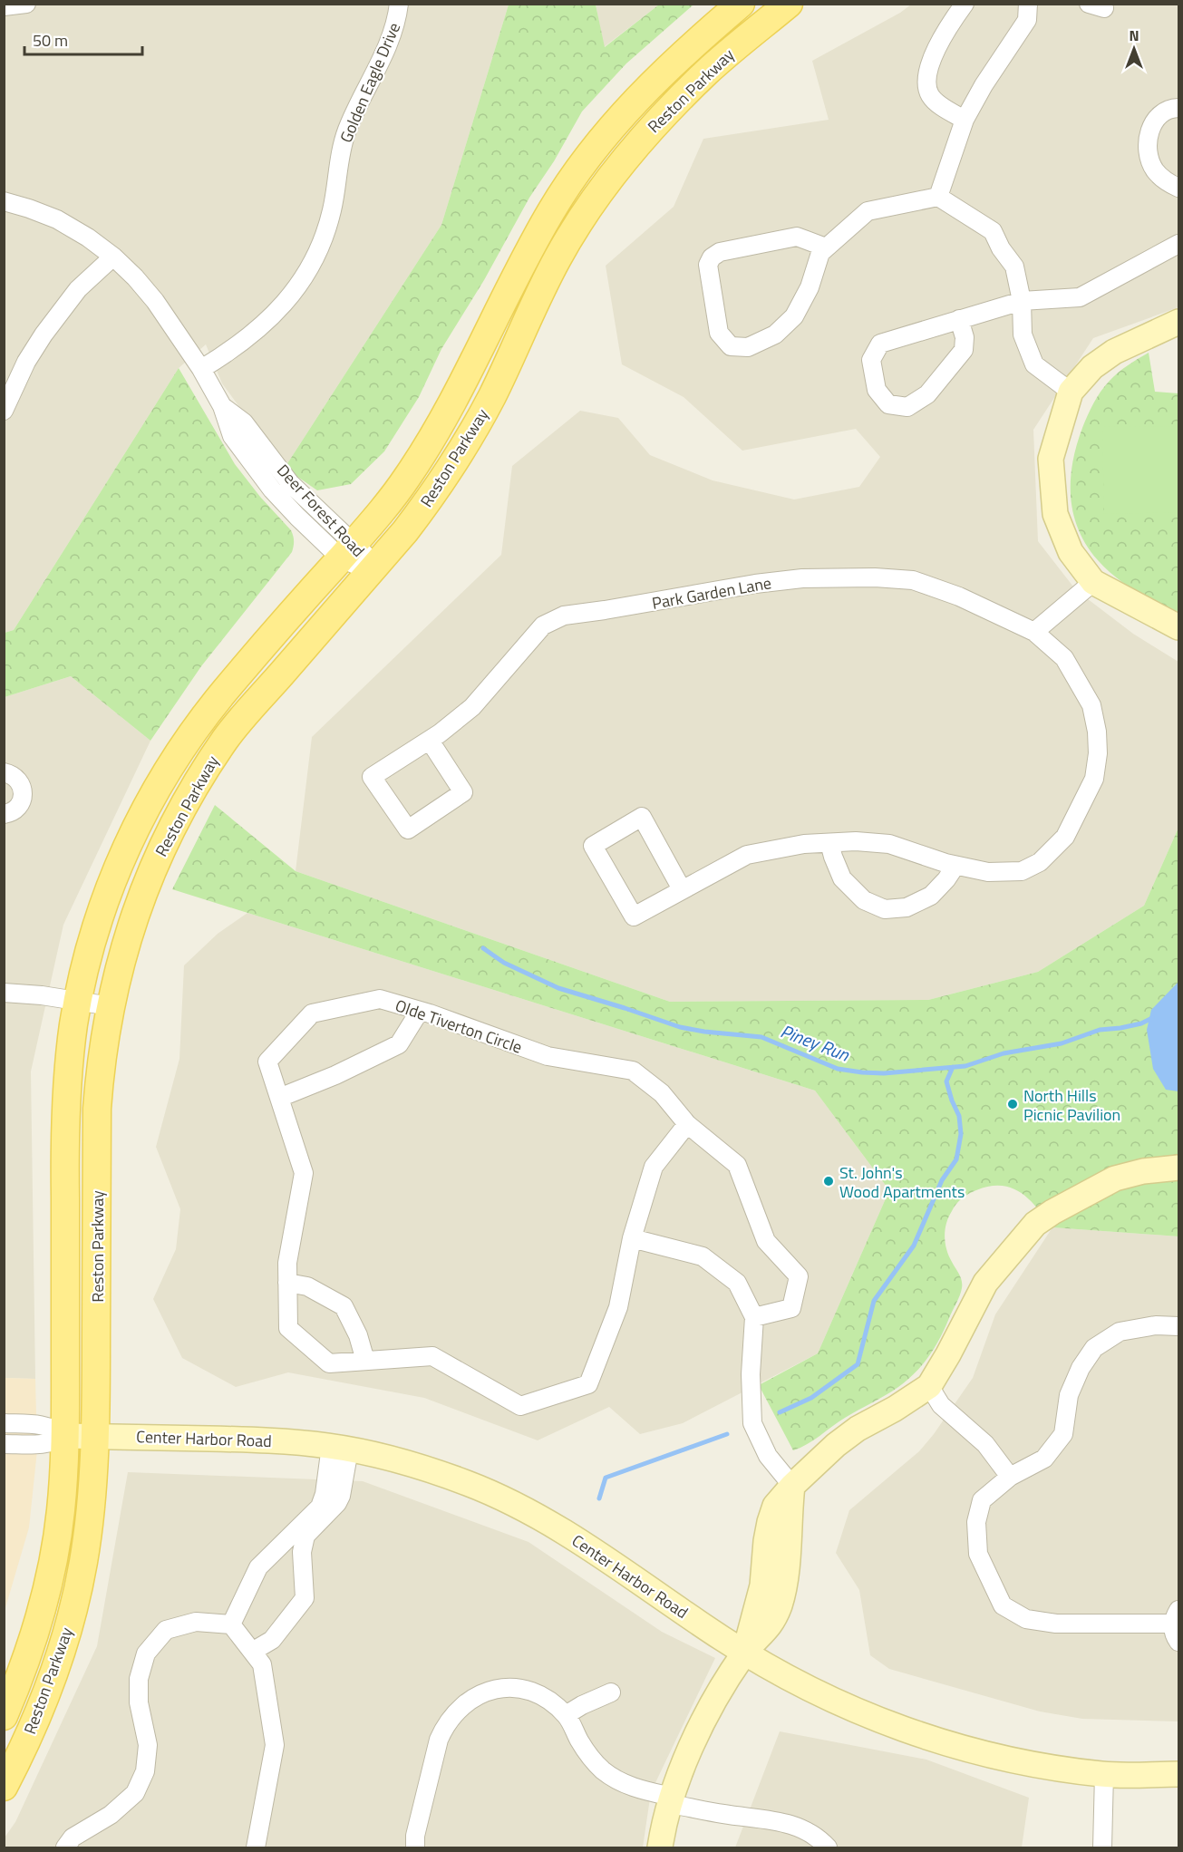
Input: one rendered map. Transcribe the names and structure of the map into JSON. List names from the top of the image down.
{
  "streets": {
    "main road": ["Reston Parkway"],
    "street": [
      "Golden Eagle Drive",
      "Deer Forest Road",
      "Park Garden Lane",
      "Olde Tiverton Circle",
      "Center Harbor Road"
    ]
  },
  "crossings": [
    ["Golden Eagle Drive", "Deer Forest Road"],
    ["Reston Parkway", "Deer Forest Road"],
    ["Reston Parkway", "Center Harbor Road"]
  ],
  "water": ["Piney Run"],
  "places": ["North Hills Picnic Pavilion", "St. John's Wood Apartments"],
  "scale_bar": "50 m",
  "north": "top"
}
